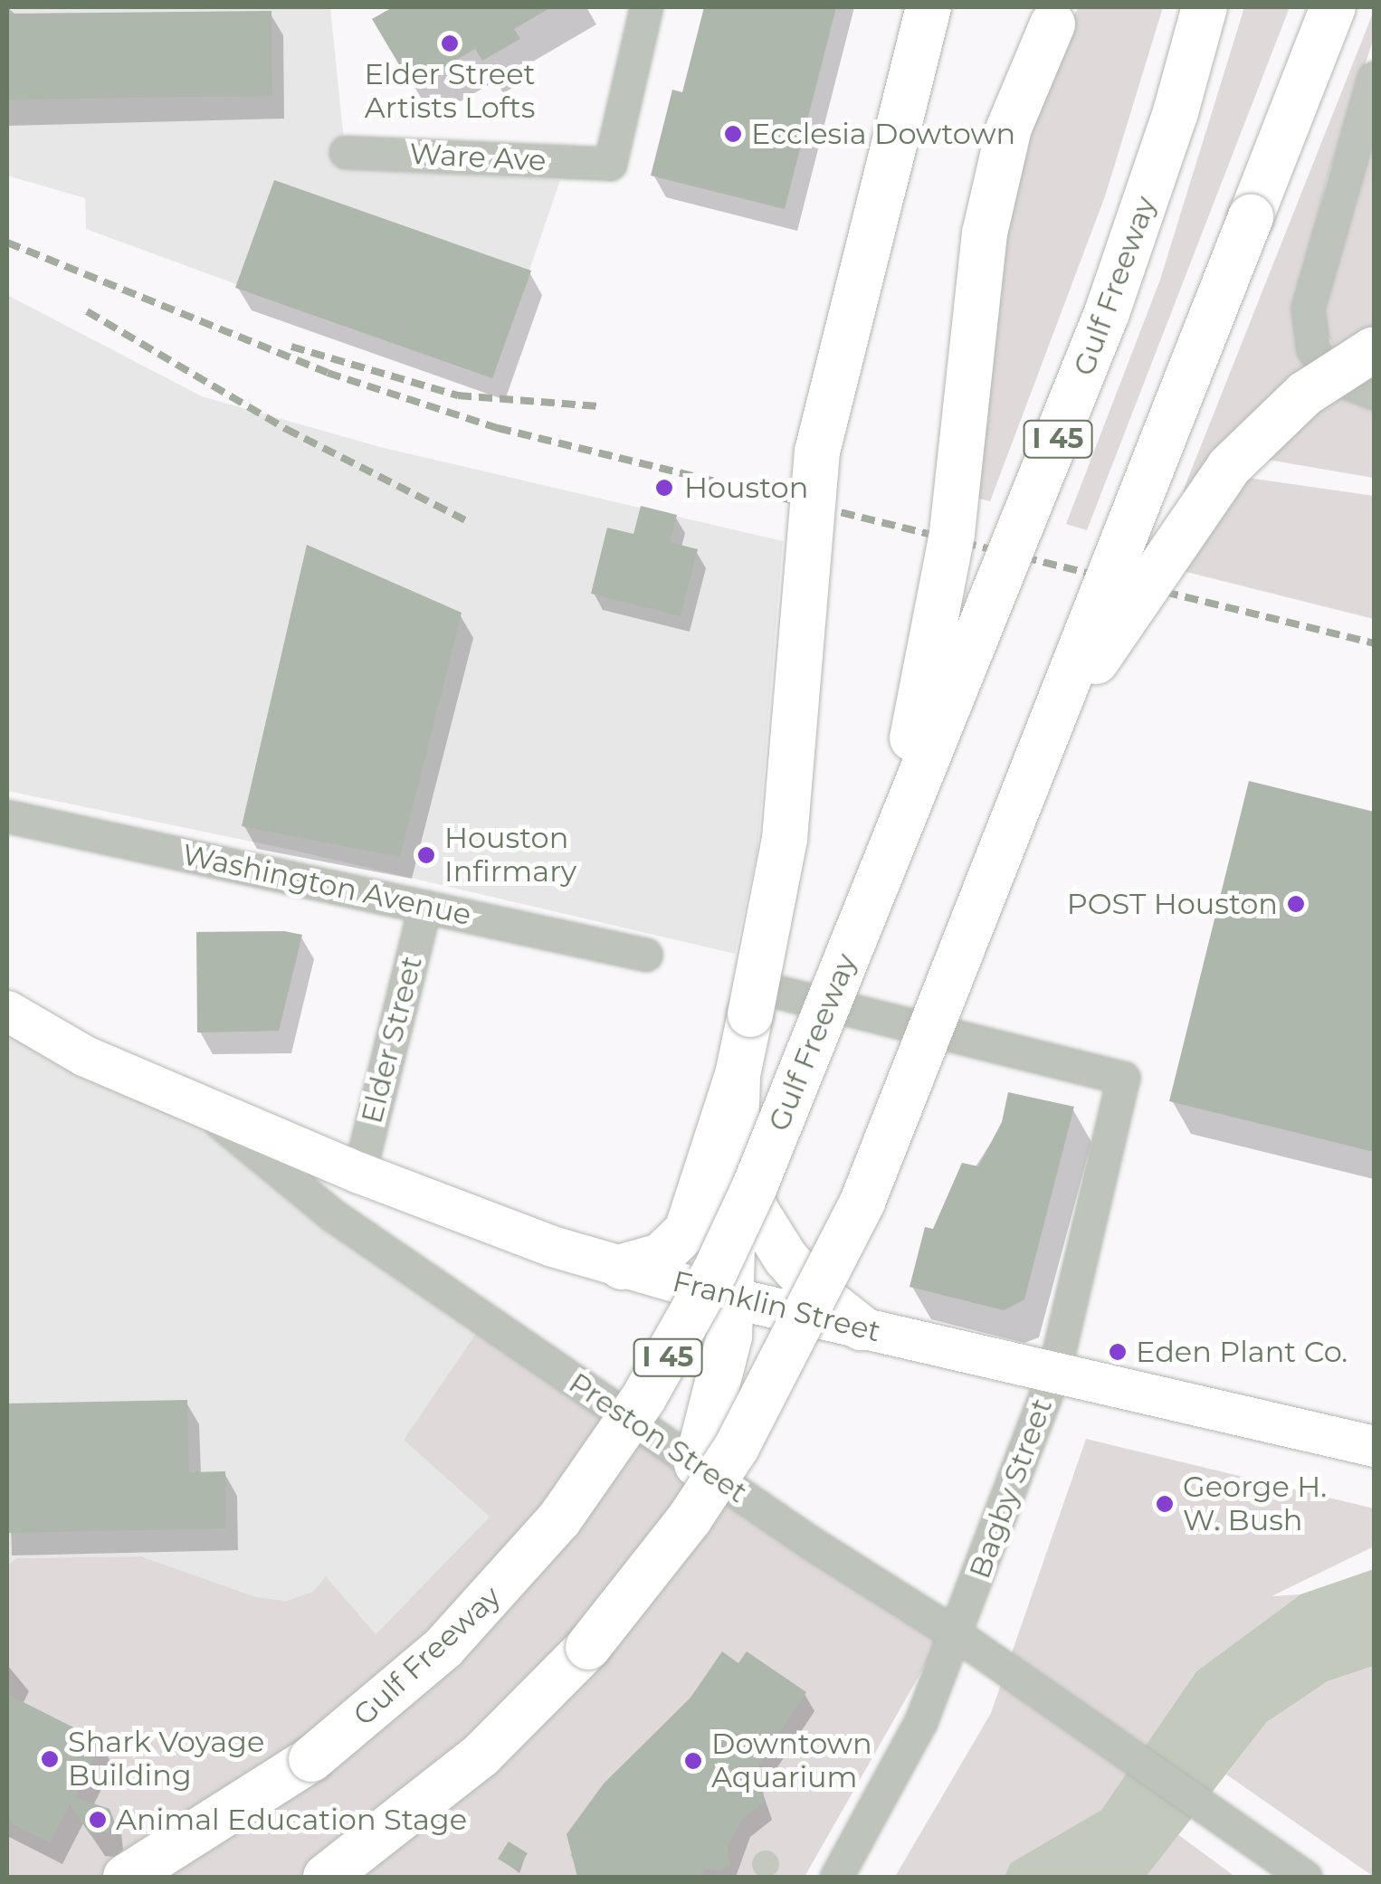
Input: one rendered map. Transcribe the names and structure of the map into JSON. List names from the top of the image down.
{
  "streets": {
    "highway": ["Gulf Freeway", "I 45"],
    "main road": ["Franklin Street", "Preston Street"],
    "street": [
      "Ware Ave",
      "Washington Avenue",
      "Elder Street",
      "Bagby Street"
    ]
  },
  "crossings": [
    ["Washington Avenue", "Elder Street"],
    ["Elder Street", "Franklin Street"],
    ["Franklin Street", "Preston Street"],
    ["Franklin Street", "Bagby Street"],
    ["Preston Street", "Bagby Street"]
  ],
  "places": [
    "Elder Street Artists Lofts",
    "Ecclesia Dowtown",
    "Houston",
    "Houston Infirmary",
    "POST Houston",
    "Eden Plant Co.",
    "George H. W. Bush",
    "Shark Voyage Building",
    "Downtown Aquarium",
    "Animal Education Stage"
  ]
}
